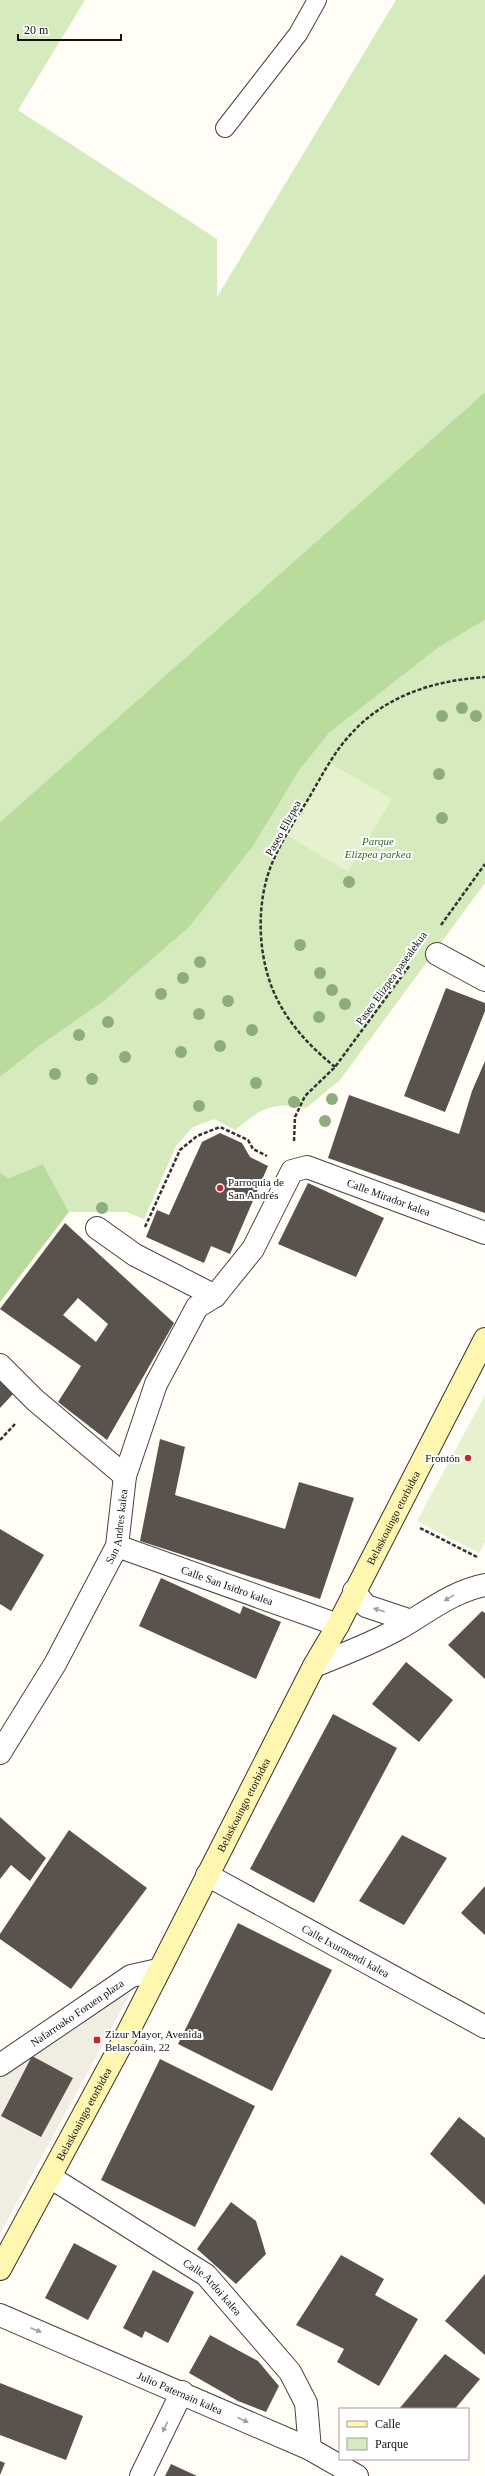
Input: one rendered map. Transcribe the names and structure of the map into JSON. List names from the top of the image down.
{
  "streets": {
    "street": [
      "Calle Mirador kalea",
      "Belaskoaingo etorbidea",
      "San Andres kalea",
      "Calle San Isidro kalea",
      "Calle Ixurmendi kalea",
      "Nafarroako Foruen plaza",
      "Calle Ardoi kalea",
      "Julio Paternain kalea"
    ],
    "path": ["Paseo Elizpea", "Paseo Elizpea pasealekua"]
  },
  "crossings": [
    ["Paseo Elizpea", "Paseo Elizpea pasealekua"],
    ["Calle Mirador kalea", "San Andres kalea"],
    ["Belaskoaingo etorbidea", "Calle San Isidro kalea"],
    ["Belaskoaingo etorbidea", "Calle Ixurmendi kalea"],
    ["Belaskoaingo etorbidea", "Nafarroako Foruen plaza"],
    ["Belaskoaingo etorbidea", "Calle Ardoi kalea"],
    ["San Andres kalea", "Calle San Isidro kalea"],
    ["Calle Ardoi kalea", "Julio Paternain kalea"]
  ],
  "one_way": ["Julio Paternain kalea"],
  "parks": ["Parque Elizpea parkea"],
  "places": {
    "other": ["Parroquia de San Andrés", "Frontón"],
    "transit": ["Zizur Mayor, Avenida Belascoáin, 22"]
  },
  "legend": ["Calle", "Parque"],
  "scale_bar": "20 m"
}
